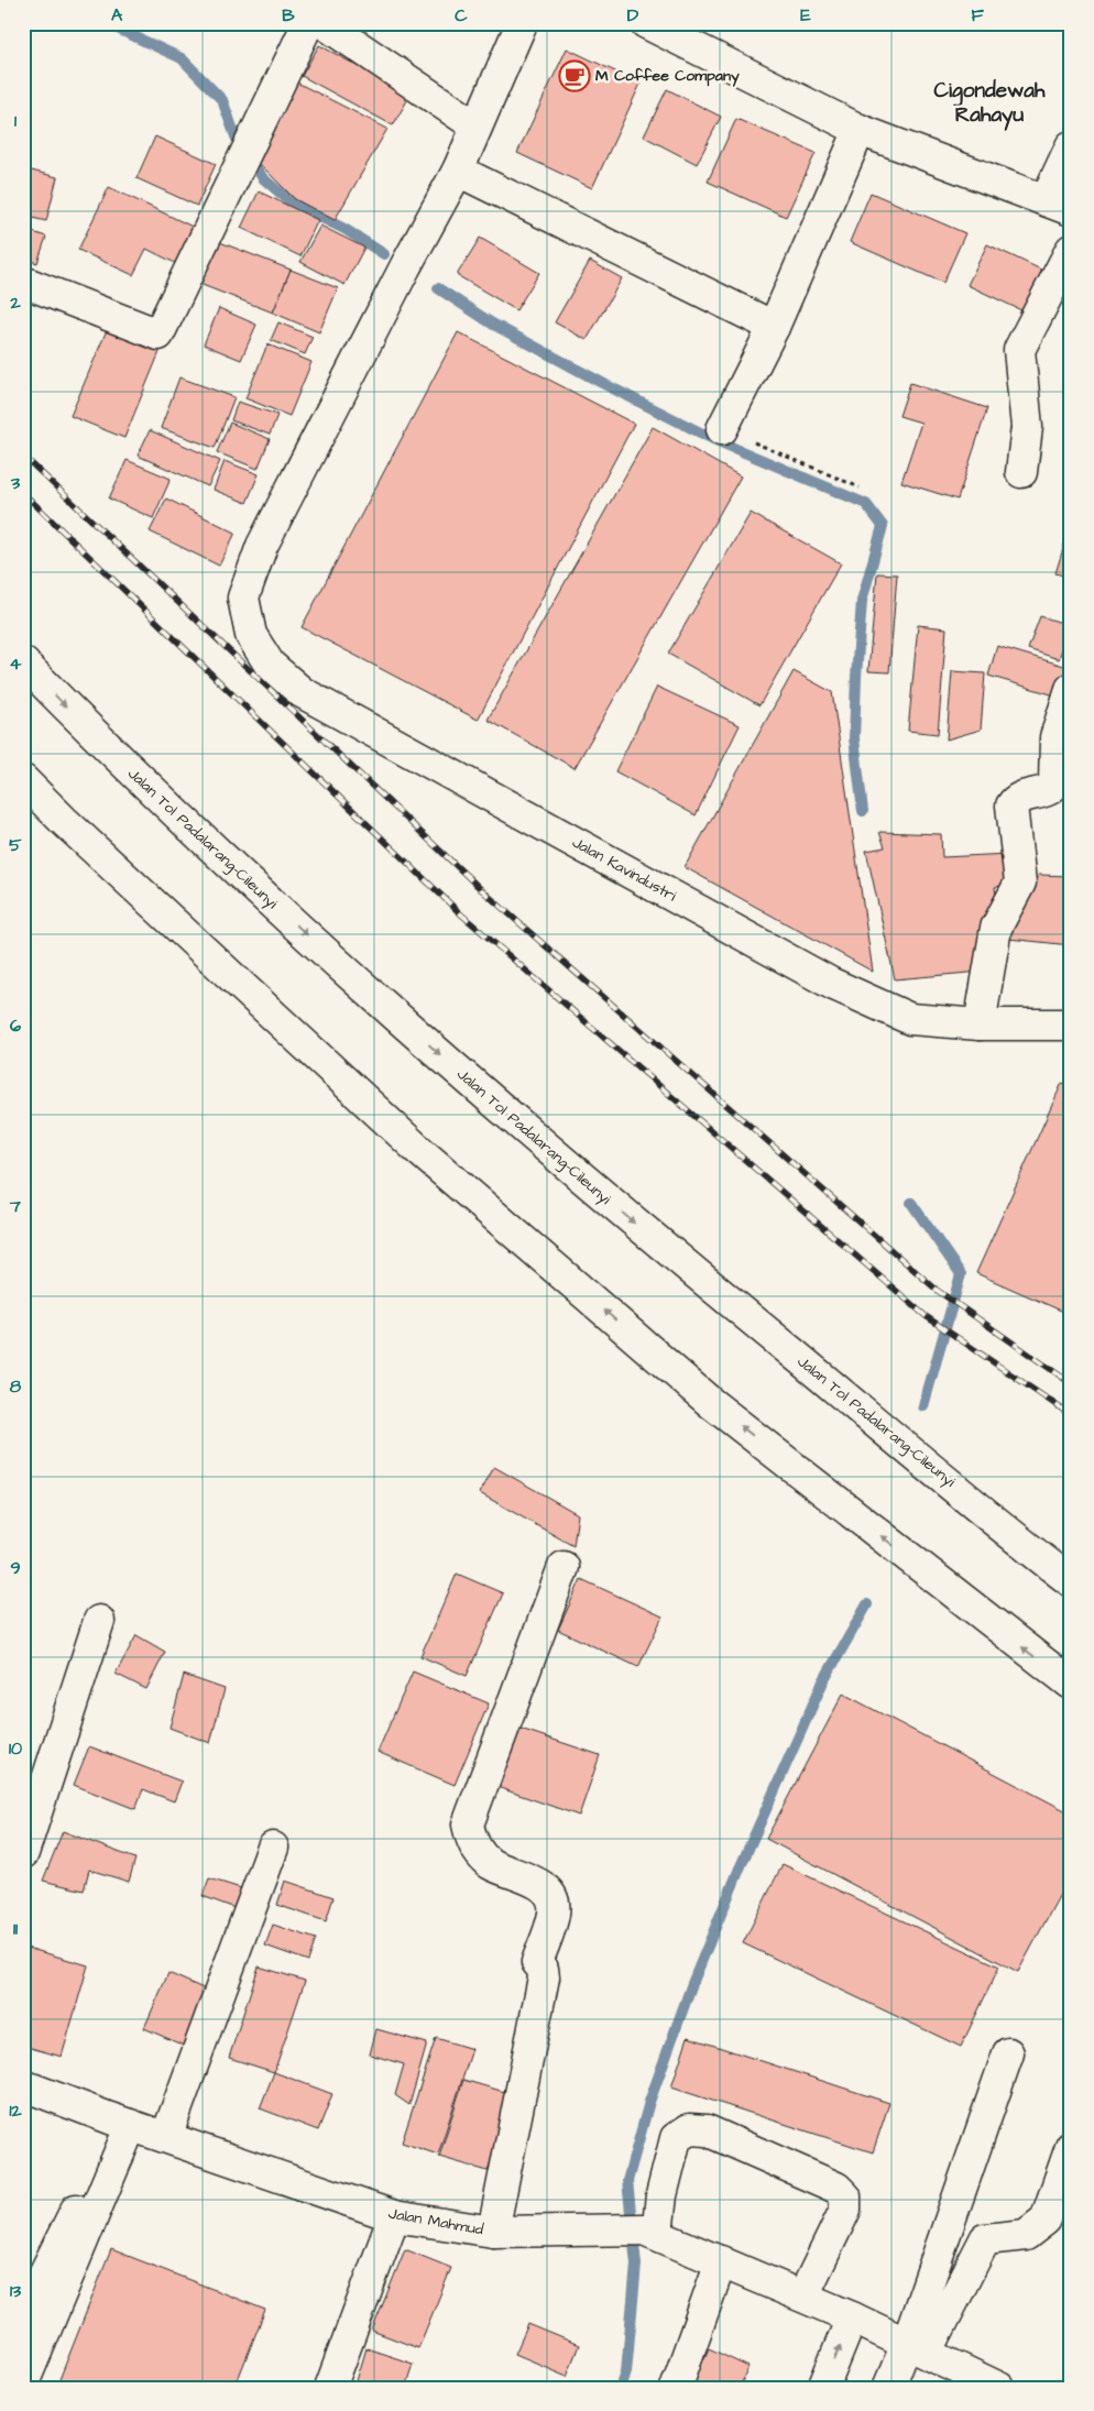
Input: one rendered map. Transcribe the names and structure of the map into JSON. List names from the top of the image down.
{
  "streets": {
    "main road": ["Jalan Tol Padalarang–Cileunyi", "Jalan Kavindustri", "Jalan Mahmud"]
  },
  "districts": ["Cigondewah Rahayu"],
  "places": {
    "cafe": ["M Coffee Company"]
  },
  "grid": {
    "columns": [
      "A",
      "B",
      "C",
      "D",
      "E",
      "F"
    ],
    "rows": [
      "1",
      "2",
      "3",
      "4",
      "5",
      "6",
      "7",
      "8",
      "9",
      "10",
      "11",
      "12",
      "13"
    ]
  }
}
